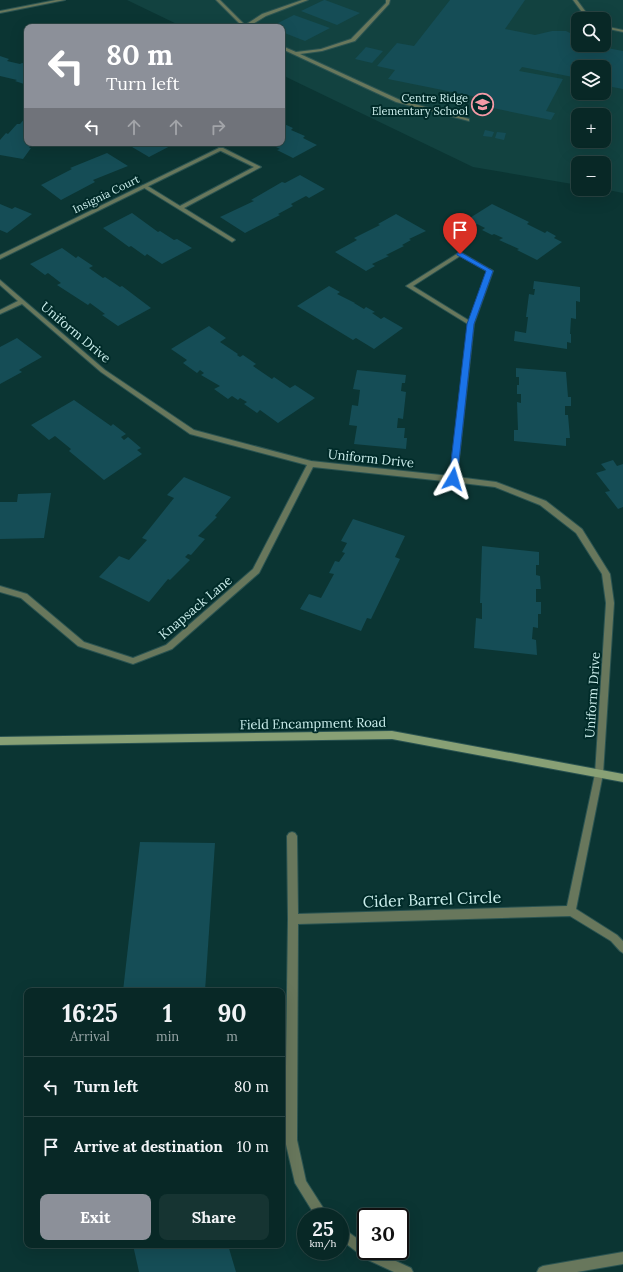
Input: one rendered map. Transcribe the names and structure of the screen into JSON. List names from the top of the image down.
{
  "streets": {
    "street": [
      "Insignia Court",
      "Uniform Drive",
      "Knapsack Lane",
      "Field Encampment Road",
      "Cider Barrel Circle"
    ]
  },
  "crossings": [
    ["Uniform Drive", "Knapsack Lane"],
    ["Uniform Drive", "Field Encampment Road"]
  ],
  "places": {
    "school or university": ["Centre Ridge Elementary School"]
  },
  "page": {
    "map_buttons": ["+", "−"],
    "turn": ["80 m", "Turn left"],
    "eta": [
      "16:25",
      "Arrival",
      "1",
      "min",
      "90",
      "m"
    ],
    "list": [
      {
        "name": "Turn left",
        "value": "80 m"
      },
      {
        "name": "Arrive at destination",
        "value": "10 m"
      }
    ],
    "buttons": ["Exit", "Share"],
    "speed": "25 km/h",
    "limit": "30"
  }
}
